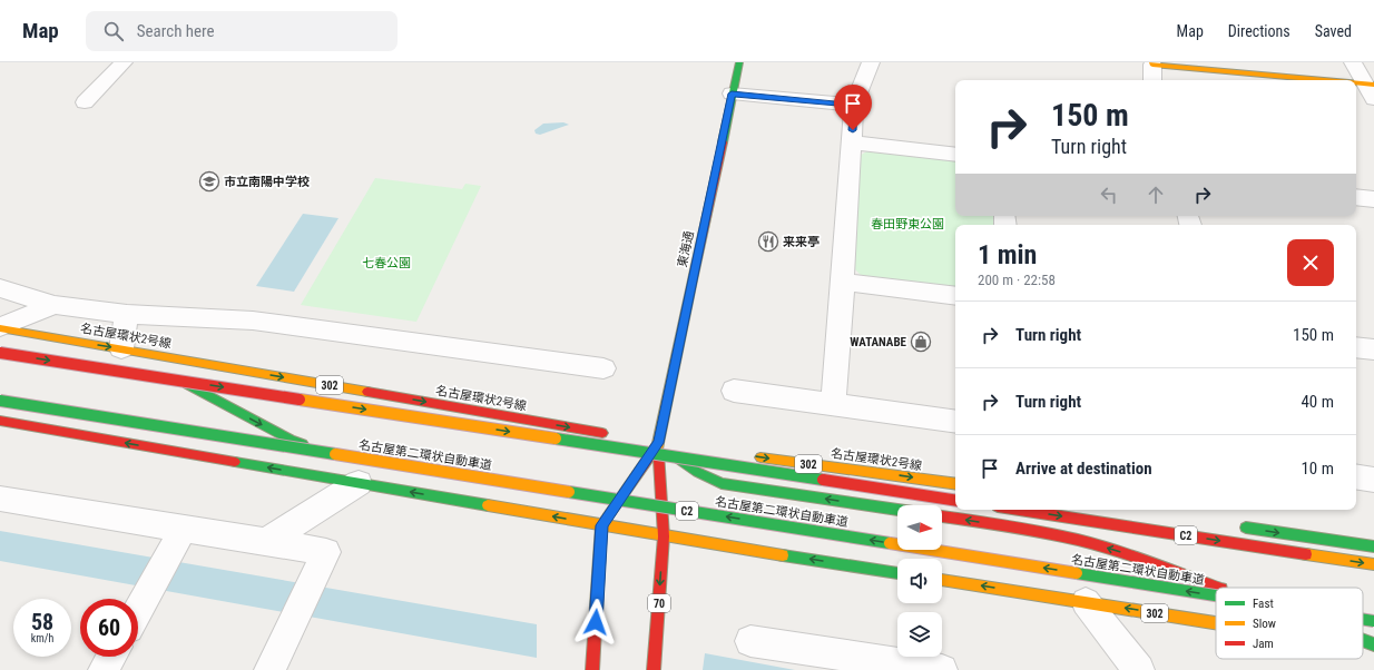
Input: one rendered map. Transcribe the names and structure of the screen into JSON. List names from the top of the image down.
{
  "streets": {
    "main road": [
      "東海通",
      "名古屋環状2号線",
      "302",
      "名古屋第二環状自動車道",
      "C2",
      "70"
    ]
  },
  "parks": ["春田野東公園", "七春公園"],
  "places": {
    "school or university": ["市立南陽中学校"],
    "restaurant": ["来来亭"],
    "shop": ["WATANABE"]
  },
  "legend": ["Fast", "Slow", "Jam"],
  "north": "right",
  "page": {
    "header": "Map",
    "search": "Search here",
    "nav": ["Map", "Directions", "Saved"],
    "turn": ["150 m", "Turn right"],
    "heading": ["1 min", "200 m · 22:58"],
    "list": [
      {
        "name": "Turn right",
        "value": "150 m"
      },
      {
        "name": "Turn right",
        "value": "40 m"
      },
      {
        "name": "Arrive at destination",
        "value": "10 m"
      }
    ],
    "speed": "58 km/h",
    "limit": "60"
  }
}
